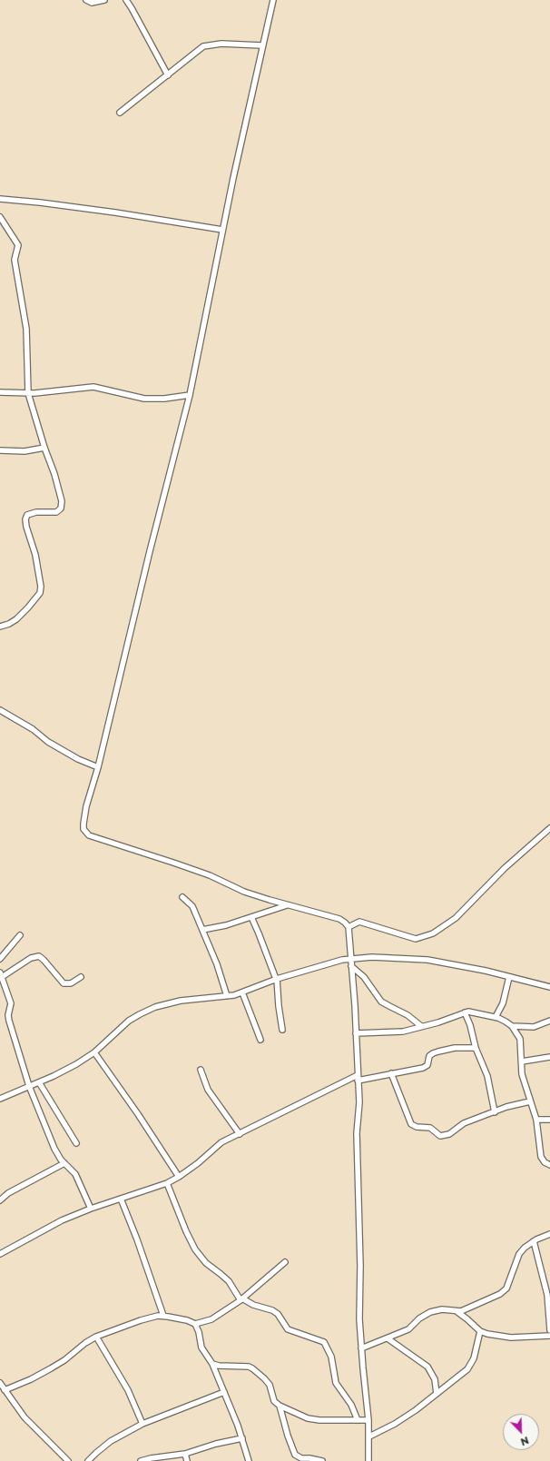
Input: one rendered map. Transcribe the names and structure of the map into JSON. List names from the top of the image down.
{
  "north": "bottom right"
}
